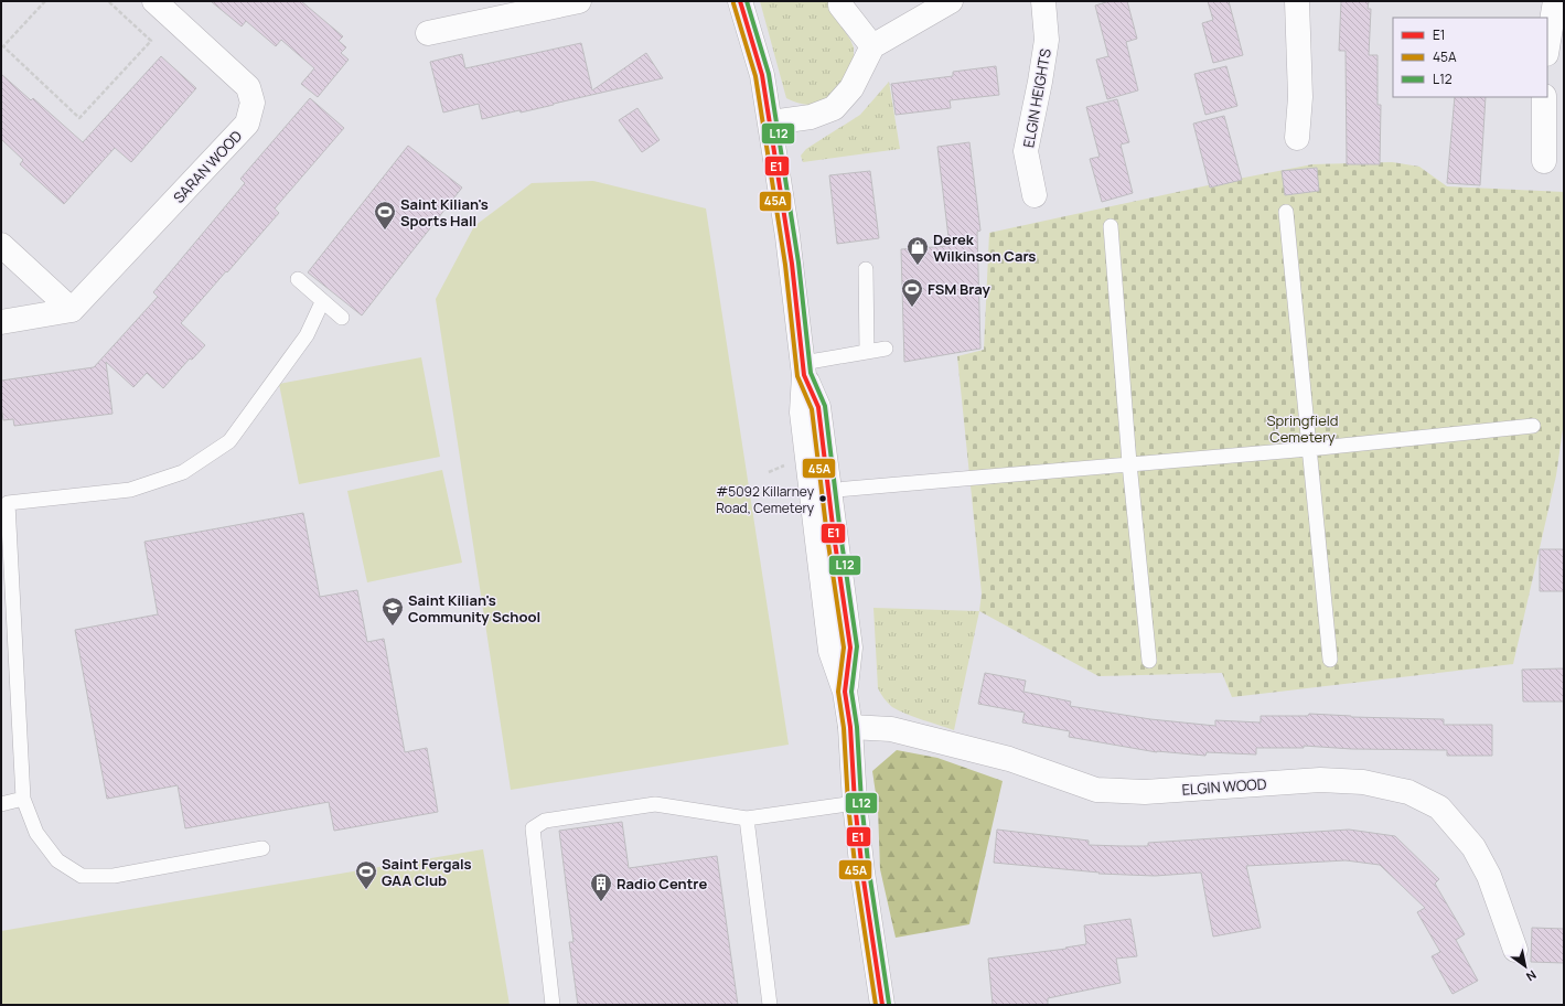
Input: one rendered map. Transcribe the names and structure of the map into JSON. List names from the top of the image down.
{
  "streets": {
    "street": ["ELGIN HEIGHTS", "SARAN WOOD", "ELGIN WOOD"]
  },
  "parks": ["Springfield Cemetery"],
  "places": {
    "sports": ["Saint Kilian's Sports Hall", "FSM Bray", "Saint Fergals GAA Club"],
    "shop": ["Derek Wilkinson Cars"],
    "other": ["#5092 Killarney Road, Cemetery"],
    "school or university": ["Saint Kilian's Community School"],
    "building": ["Radio Centre"]
  },
  "lines": ["transit line E1", "transit line L12", "transit line 45A"],
  "legend": ["E1", "45A", "L12"],
  "north": "bottom right"
}
